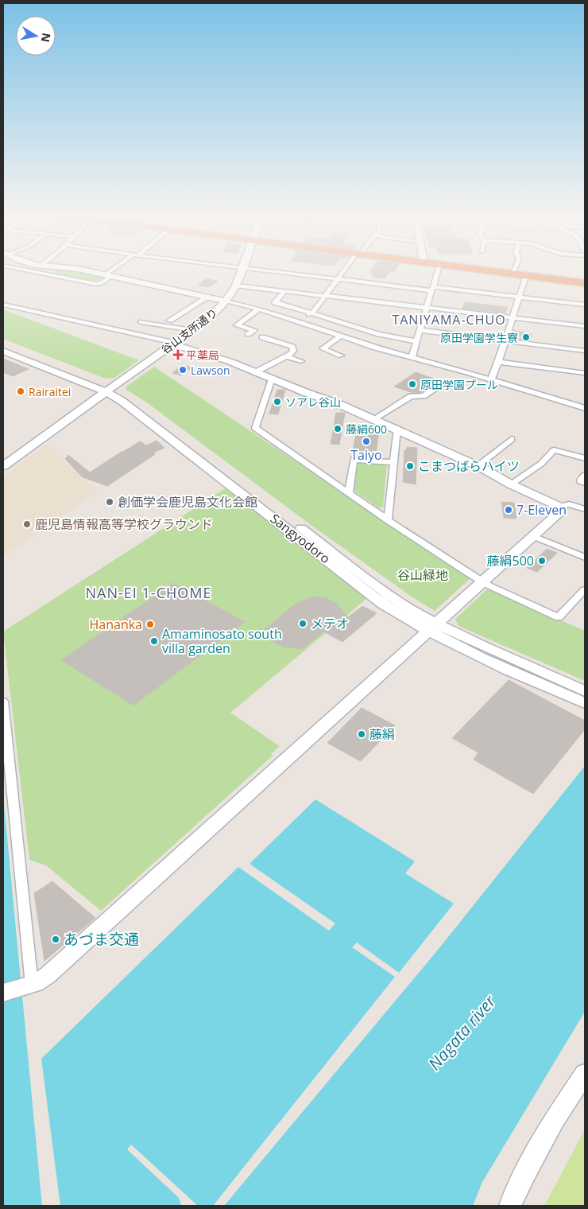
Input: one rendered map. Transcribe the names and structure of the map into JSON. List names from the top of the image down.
{
  "streets": {
    "main road": ["Sangyodoro"],
    "street": ["谷山支所通り"]
  },
  "crossings": [
    ["谷山支所通り", "Sangyodoro"]
  ],
  "districts": ["TANIYAMA-CHUO", "NAN-EI 1-CHOME"],
  "water": ["Nagata river"],
  "parks": ["谷山緑地"],
  "places": {
    "other": [
      "原田学園学生寮",
      "Lawson",
      "原田学園プール",
      "Rairaitei",
      "ソアレ谷山",
      "藤絹600",
      "Taiyo",
      "こまつばらハイツ",
      "創価学会鹿児島文化会館",
      "7-Eleven",
      "鹿児島情報高等学校グラウンド",
      "藤絹500",
      "メテオ",
      "Hananka",
      "Amaminosato south villa garden",
      "藤絹",
      "あづま交通"
    ],
    "health": ["平薬局"]
  },
  "north": "right"
}
